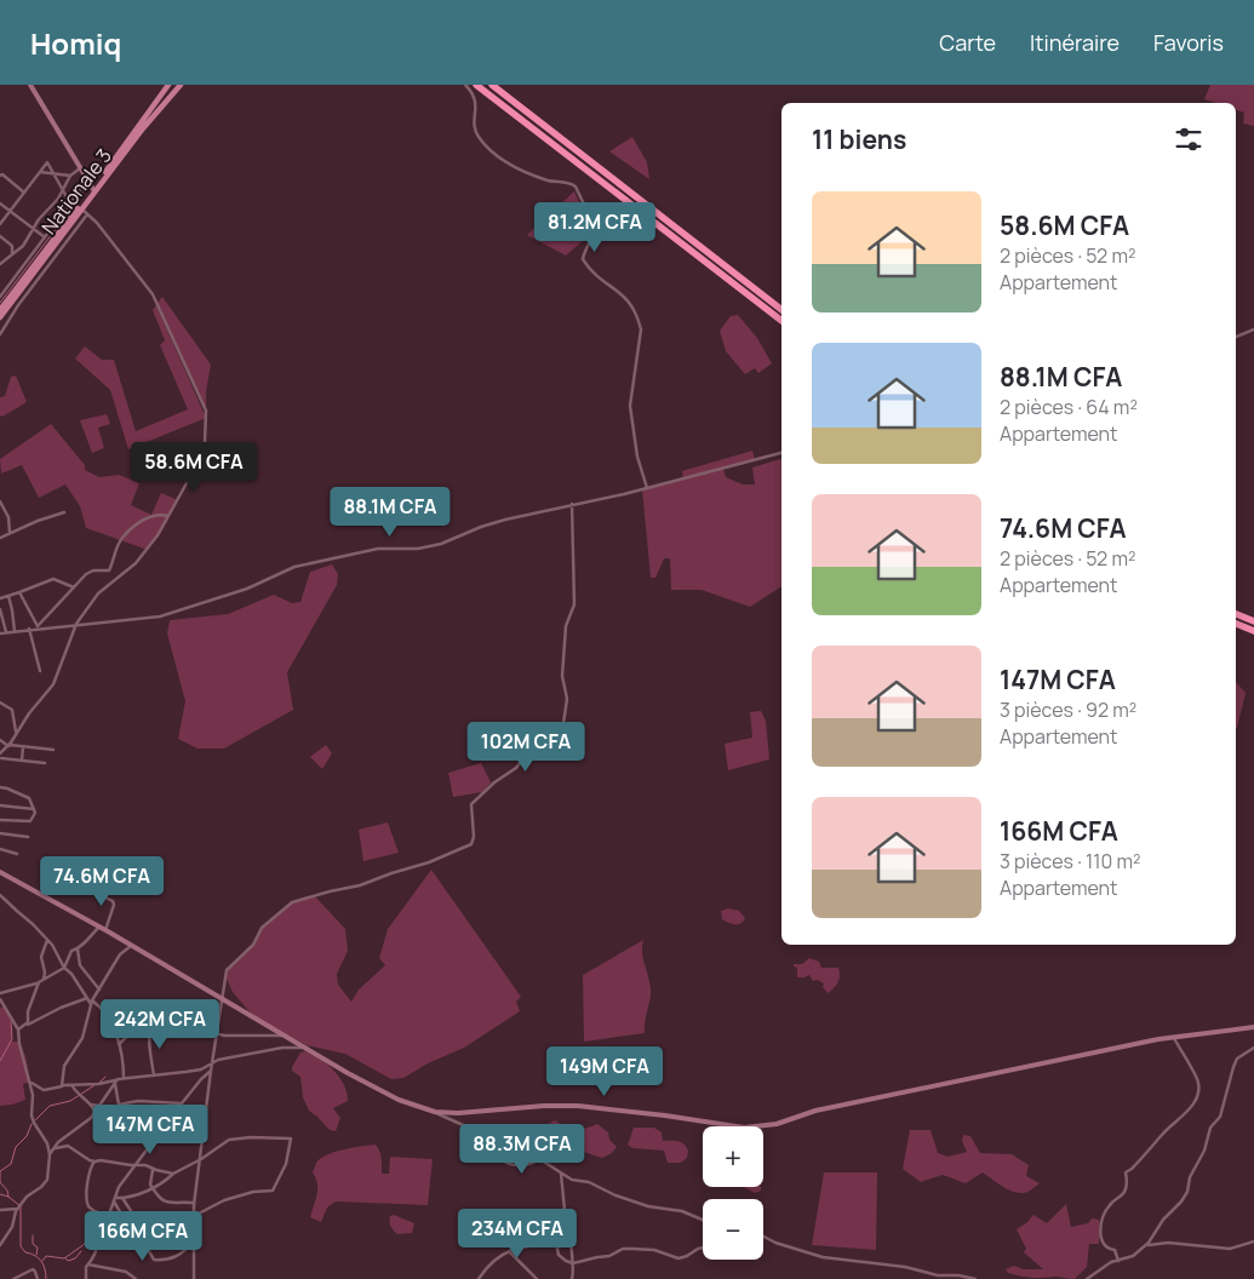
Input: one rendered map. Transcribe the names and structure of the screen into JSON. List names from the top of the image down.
{
  "streets": {
    "main road": ["Nationale 3"]
  },
  "page": {
    "header": "Homiq",
    "nav": ["Carte", "Itinéraire", "Favoris"],
    "heading": "11 biens",
    "list": [
      {
        "name": "58.6M CFA",
        "note": "2 pièces · 52 m² · Appartement"
      },
      {
        "name": "88.1M CFA",
        "note": "2 pièces · 64 m² · Appartement"
      },
      {
        "name": "74.6M CFA",
        "note": "2 pièces · 52 m² · Appartement"
      },
      {
        "name": "147M CFA",
        "note": "3 pièces · 92 m² · Appartement"
      },
      {
        "name": "166M CFA",
        "note": "3 pièces · 110 m² · Appartement"
      }
    ],
    "price": [
      "81.2M CFA",
      "58.6M CFA",
      "88.1M CFA",
      "102M CFA",
      "74.6M CFA",
      "242M CFA",
      "149M CFA",
      "147M CFA",
      "88.3M CFA",
      "234M CFA",
      "166M CFA"
    ],
    "map_buttons": ["+", "−"]
  }
}
